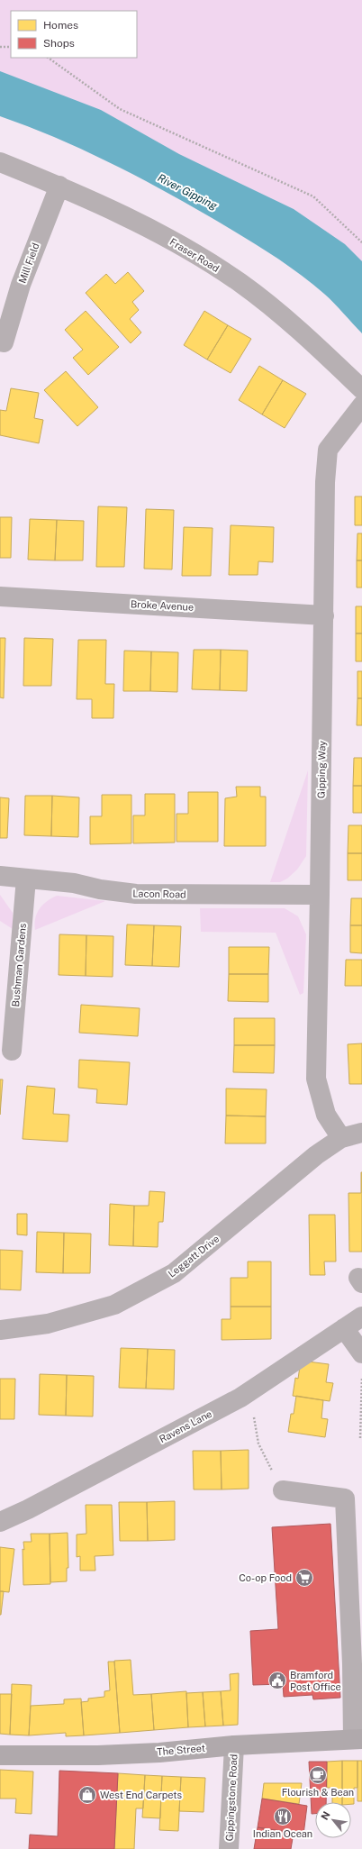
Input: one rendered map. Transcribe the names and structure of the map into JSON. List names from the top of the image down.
{
  "streets": {
    "main road": ["The Street"],
    "street": [
      "Fraser Road",
      "Mill Field",
      "Broke Avenue",
      "Gipping Way",
      "Lacon Road",
      "Bushman Gardens",
      "Leggatt Drive",
      "Ravens Lane",
      "Gippingstone Road"
    ]
  },
  "crossings": [
    ["Fraser Road", "Mill Field"],
    ["Broke Avenue", "Gipping Way"],
    ["Gipping Way", "Lacon Road"],
    ["Gipping Way", "Leggatt Drive"],
    ["Lacon Road", "Bushman Gardens"],
    ["The Street", "Gippingstone Road"]
  ],
  "water": ["River Gipping"],
  "places": {
    "supermarket": ["Co-op Food"],
    "public building": ["Bramford Post Office"],
    "cafe": ["Flourish & Bean"],
    "shop": ["West End Carpets"],
    "restaurant": ["Indian Ocean"]
  },
  "legend": ["Homes", "Shops"],
  "north": "top left"
}
